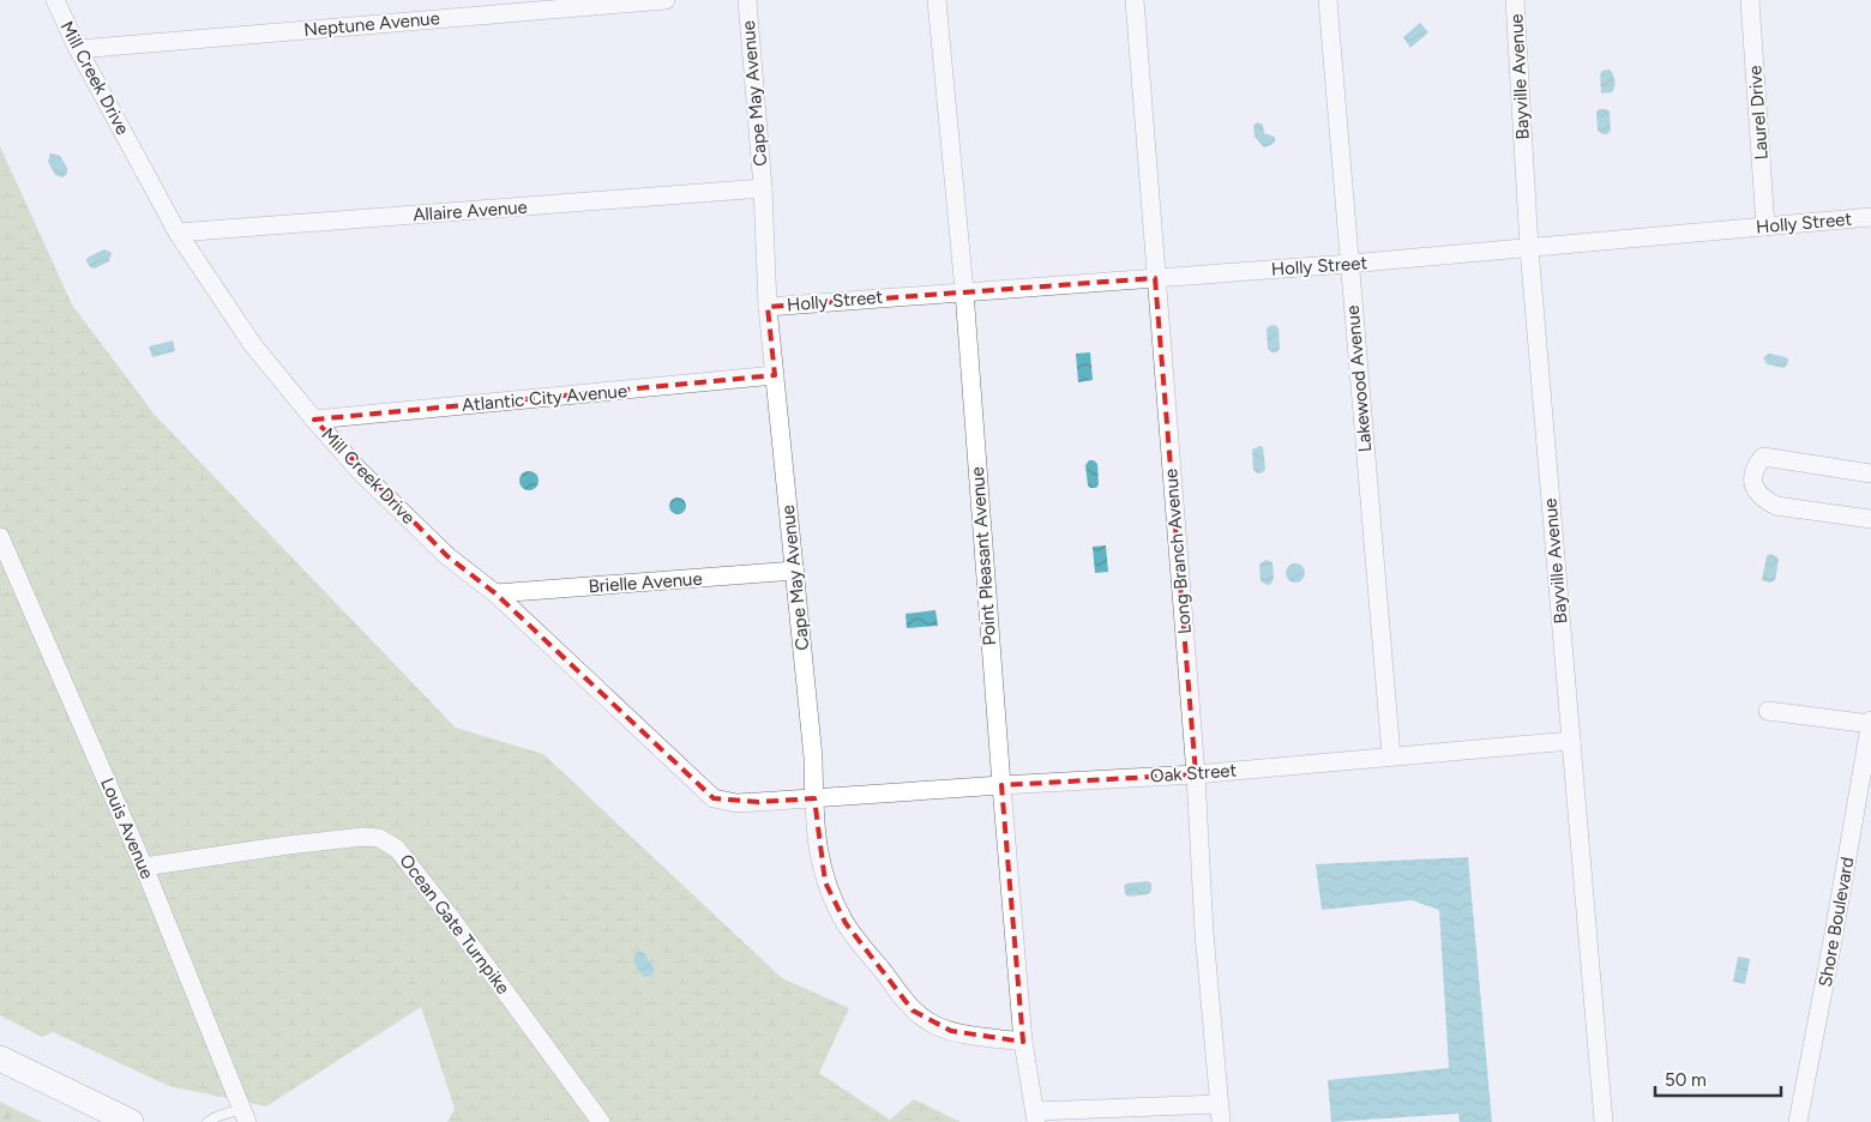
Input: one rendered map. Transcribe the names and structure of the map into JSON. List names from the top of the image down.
{
  "streets": {
    "street": [
      "Neptune Avenue",
      "Bayville Avenue",
      "Mill Creek Drive",
      "Cape May Avenue",
      "Laurel Drive",
      "Allaire Avenue",
      "Holly Street",
      "Lakewood Avenue",
      "Atlantic City Avenue",
      "Long Branch Avenue",
      "Point Pleasant Avenue",
      "Brielle Avenue",
      "Oak Street",
      "Louis Avenue",
      "Shore Boulevard",
      "Ocean Gate Turnpike"
    ]
  },
  "crossings": [
    ["Neptune Avenue", "Mill Creek Drive"],
    ["Bayville Avenue", "Holly Street"],
    ["Bayville Avenue", "Oak Street"],
    ["Mill Creek Drive", "Cape May Avenue"],
    ["Mill Creek Drive", "Allaire Avenue"],
    ["Mill Creek Drive", "Atlantic City Avenue"],
    ["Mill Creek Drive", "Brielle Avenue"],
    ["Mill Creek Drive", "Oak Street"],
    ["Cape May Avenue", "Allaire Avenue"],
    ["Cape May Avenue", "Holly Street"],
    ["Cape May Avenue", "Atlantic City Avenue"],
    ["Cape May Avenue", "Point Pleasant Avenue"],
    ["Cape May Avenue", "Brielle Avenue"],
    ["Cape May Avenue", "Oak Street"],
    ["Laurel Drive", "Holly Street"],
    ["Holly Street", "Lakewood Avenue"],
    ["Holly Street", "Long Branch Avenue"],
    ["Holly Street", "Point Pleasant Avenue"],
    ["Lakewood Avenue", "Oak Street"],
    ["Long Branch Avenue", "Oak Street"],
    ["Point Pleasant Avenue", "Oak Street"],
    ["Louis Avenue", "Ocean Gate Turnpike"]
  ],
  "scale_bar": "50 m"
}
